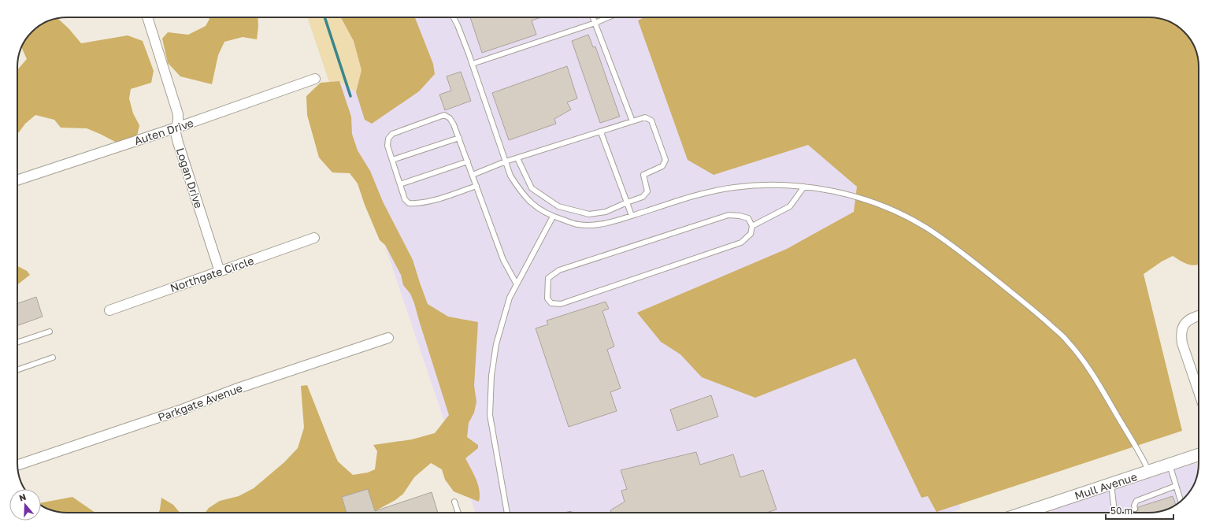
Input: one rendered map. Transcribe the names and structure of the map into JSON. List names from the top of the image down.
{
  "streets": {
    "street": [
      "Auten Drive",
      "Logan Drive",
      "Northgate Circle",
      "Parkgate Avenue",
      "Mull Avenue"
    ]
  },
  "crossings": [
    ["Auten Drive", "Logan Drive"],
    ["Logan Drive", "Northgate Circle"]
  ],
  "scale_bar": "50 m",
  "north": "top"
}
